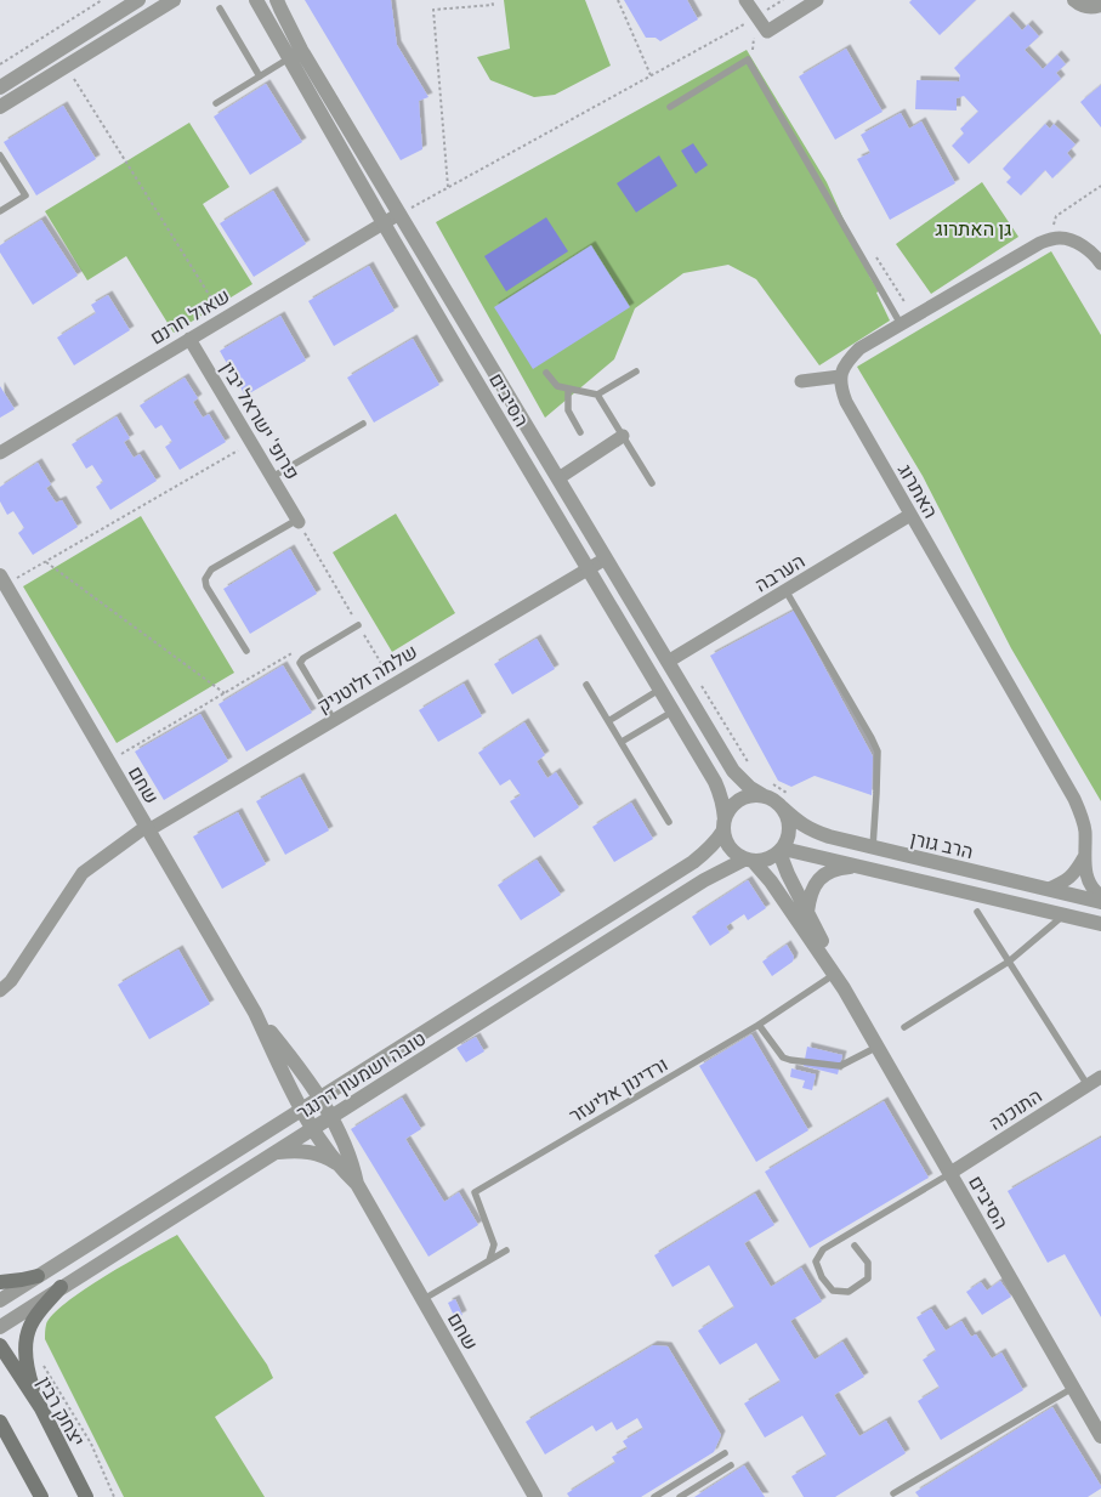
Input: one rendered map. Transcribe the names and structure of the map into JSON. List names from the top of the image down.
{
  "streets": {
    "main road": ["יצחק רבין"],
    "street": [
      "שאול חרנם",
      "הסיבים",
      "פרופ' ישראל יבין",
      "האתרוג",
      "הערבה",
      "שלמה זלוטניק",
      "שחם",
      "הרב גורן",
      "טובה ושמעון דרנגר",
      "התוכנה"
    ],
    "lane": ["ורדינון אליעזר"]
  },
  "crossings": [
    ["שאול חרנם", "הסיבים"],
    ["שאול חרנם", "פרופ' ישראל יבין"],
    ["הסיבים", "הערבה"],
    ["הסיבים", "שלמה זלוטניק"],
    ["הסיבים", "הרב גורן"],
    ["הסיבים", "טובה ושמעון דרנגר"],
    ["הסיבים", "ורדינון אליעזר"],
    ["הסיבים", "התוכנה"],
    ["האתרוג", "הערבה"],
    ["שלמה זלוטניק", "שחם"],
    ["שחם", "טובה ושמעון דרנגר"],
    ["הרב גורן", "טובה ושמעון דרנגר"]
  ],
  "parks": ["גן האתרוג"]
}
